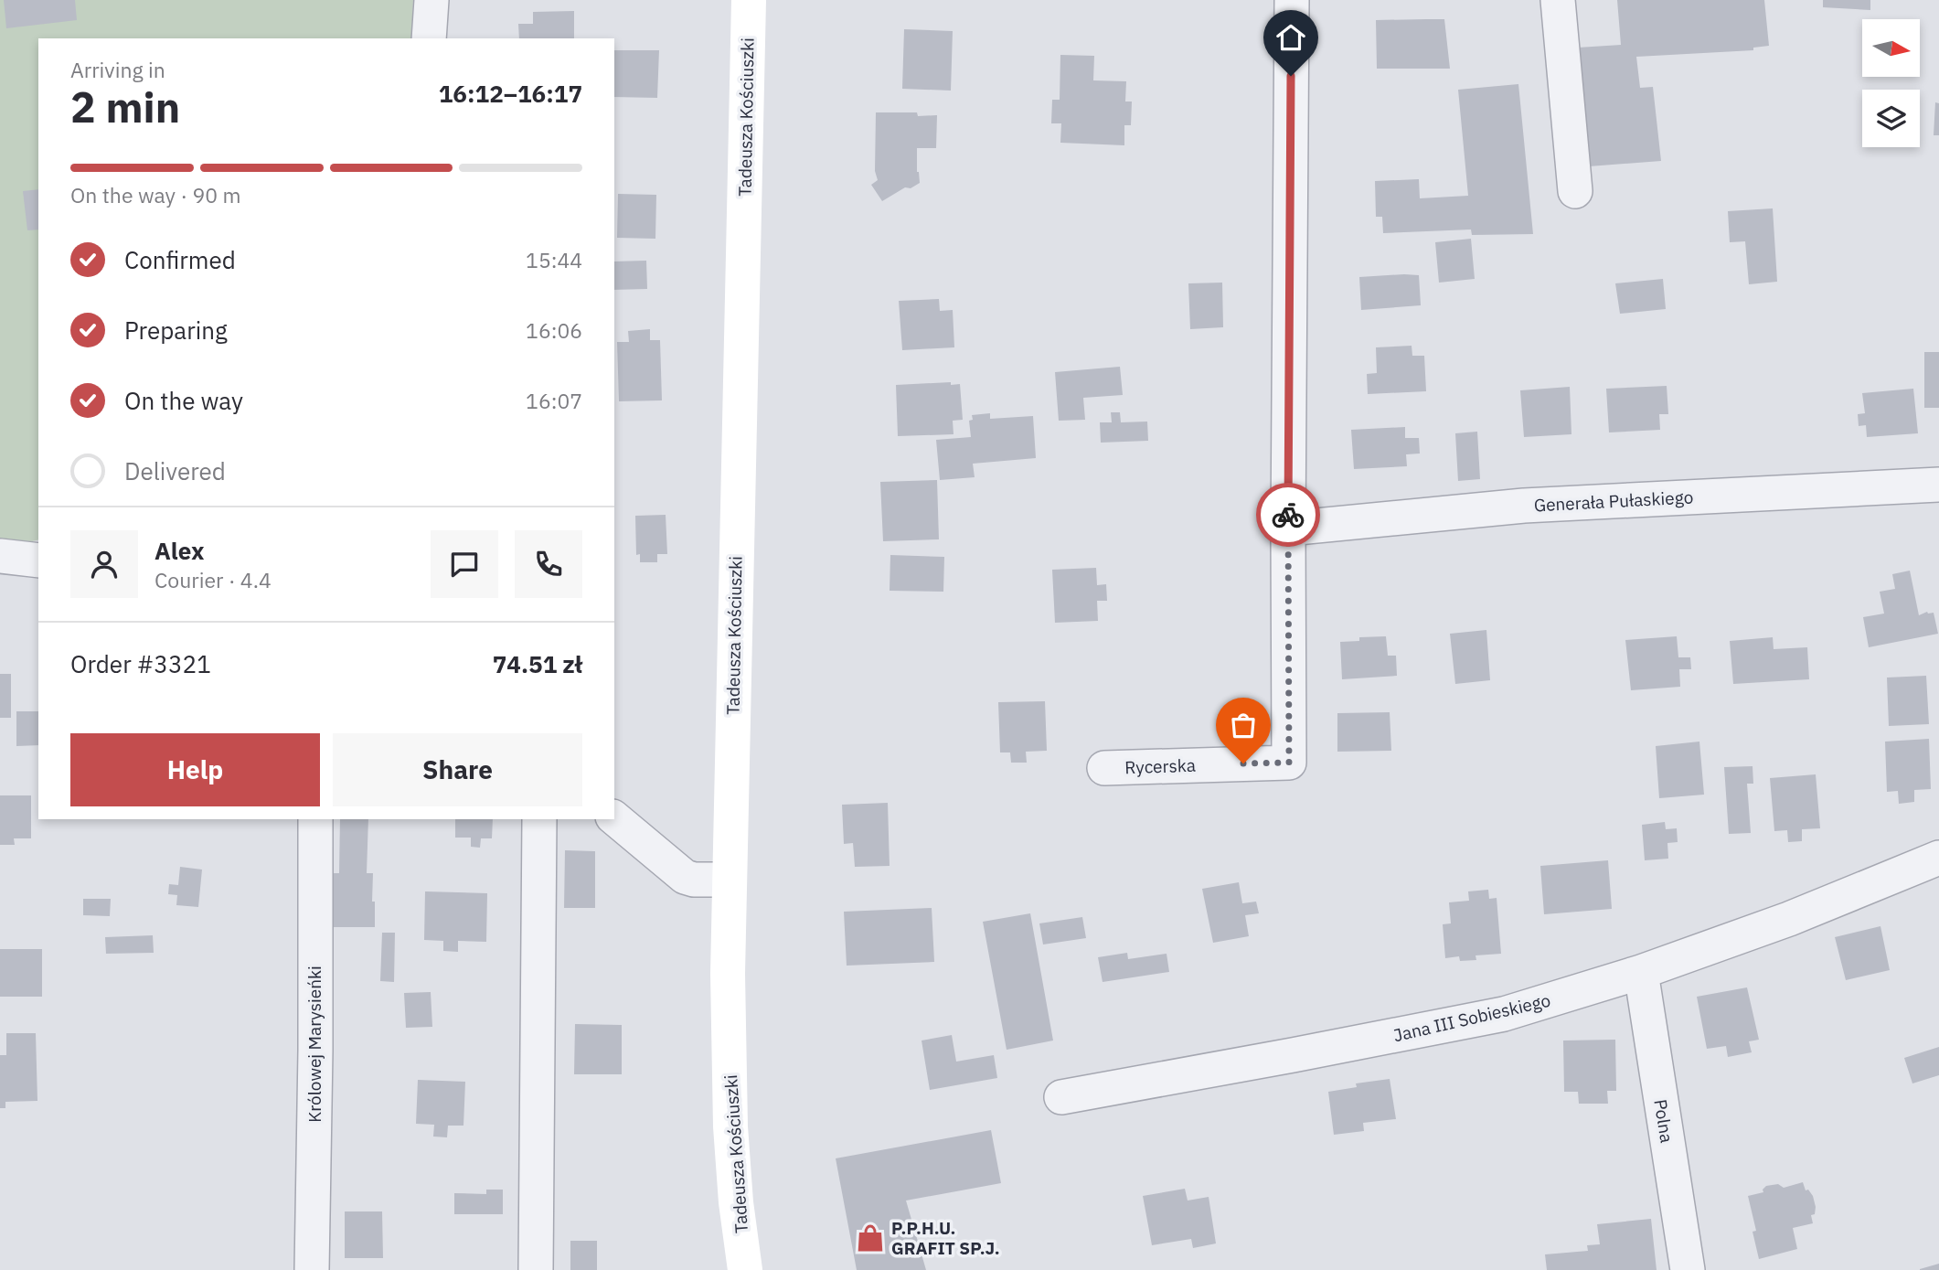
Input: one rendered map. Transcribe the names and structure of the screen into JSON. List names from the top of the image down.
{
  "streets": {
    "main road": ["Tadeusza Kościuszki"],
    "street": [
      "Generała Pułaskiego",
      "Rycerska",
      "Jana III Sobieskiego",
      "Królowej Marysieńki",
      "Polna"
    ]
  },
  "crossings": [
    ["Generała Pułaskiego", "Rycerska"],
    ["Jana III Sobieskiego", "Polna"]
  ],
  "places": {
    "shop": ["P.P.H.U. GRAFIT SP.J."]
  },
  "north": "right",
  "page": {
    "heading": ["2 min", "Arriving in", "16:12–16:17"],
    "panel": [
      "Alex",
      "Courier · 4.4",
      "Order #3321",
      "74.51 zł"
    ],
    "bar": "On the way · 90 m",
    "list": [
      ["Confirmed", "15:44"],
      ["Preparing", "16:06"],
      ["On the way", "16:07"],
      "Delivered"
    ],
    "buttons": ["Help", "Share"]
  }
}
